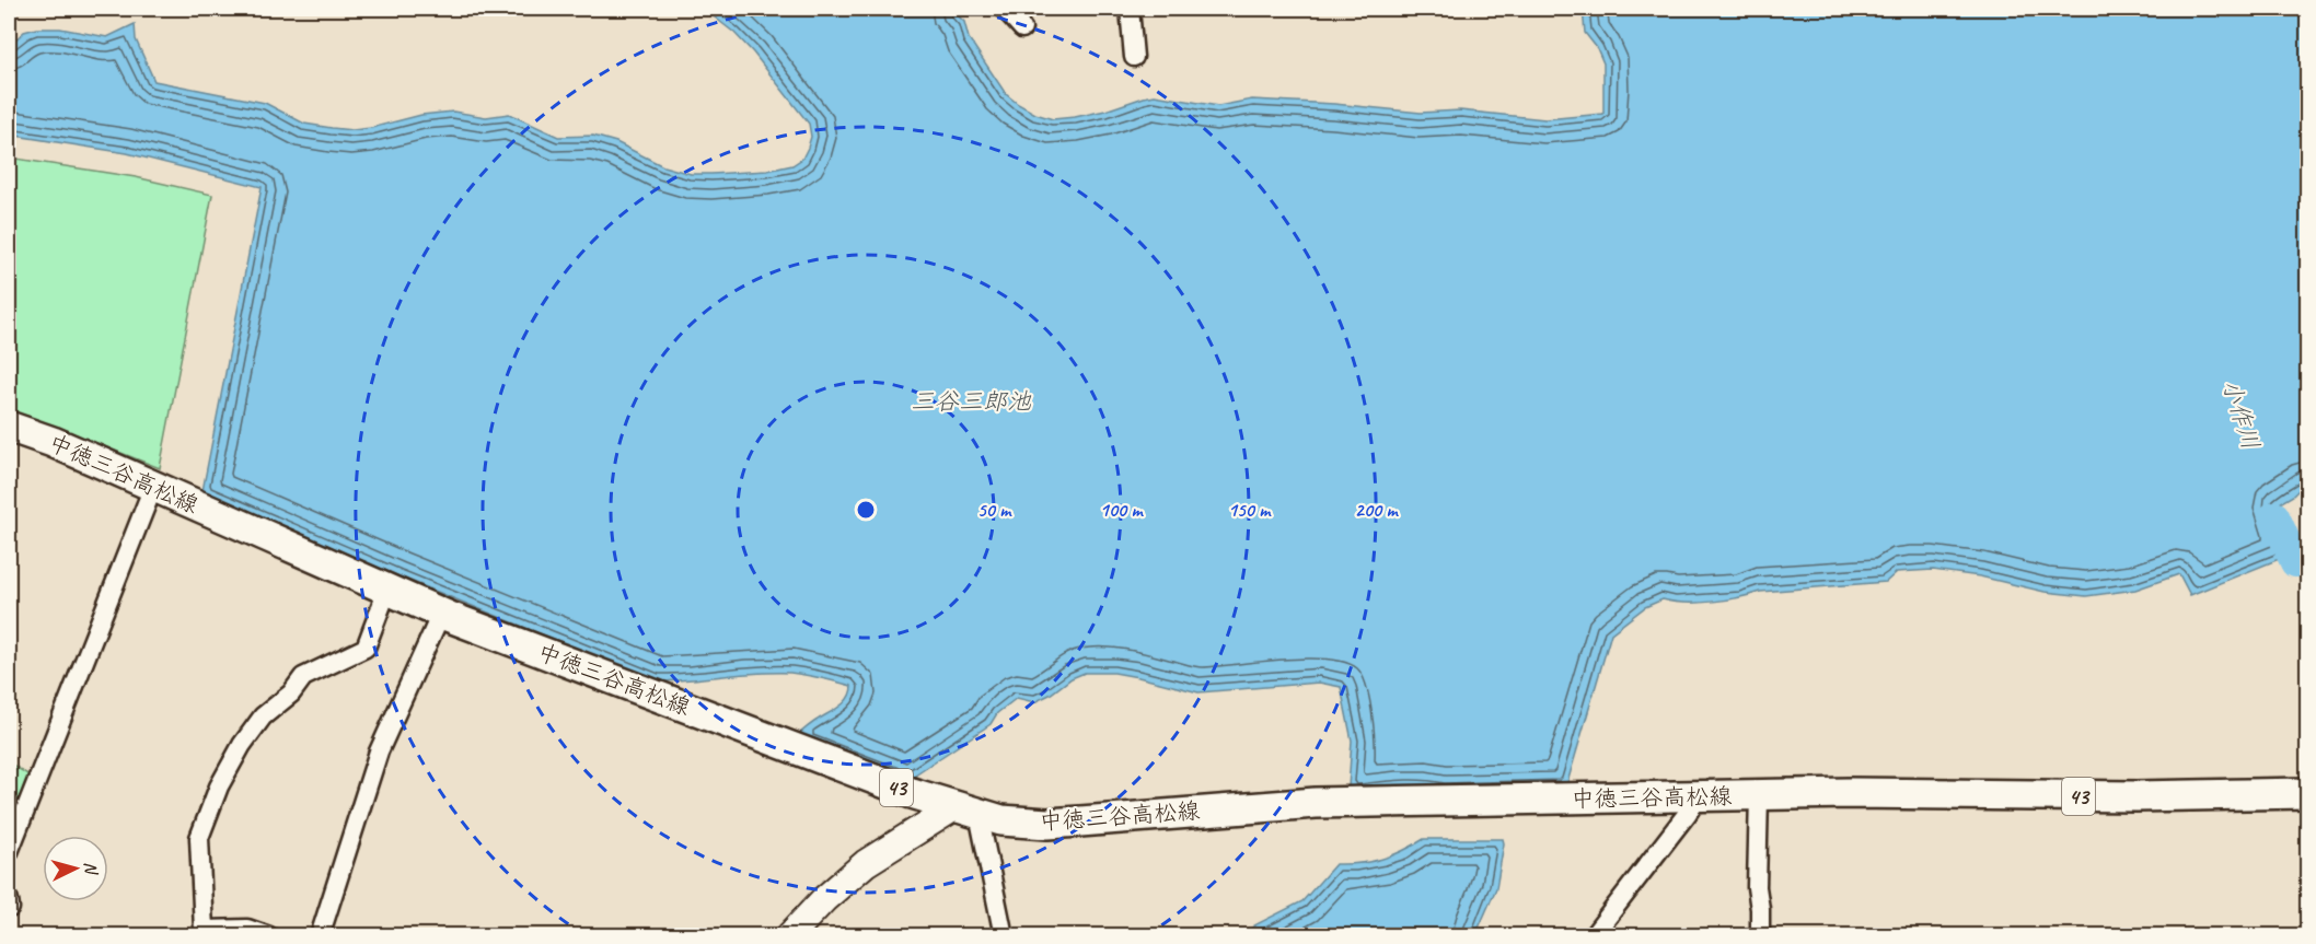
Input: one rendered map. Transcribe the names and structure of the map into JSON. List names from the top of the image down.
{
  "streets": {
    "main road": ["中徳三谷高松線", "43"]
  },
  "water": ["三谷三郎池", "小作川"],
  "north": "right",
  "rings": [
    "50 m",
    "100 m",
    "150 m",
    "200 m"
  ]
}
